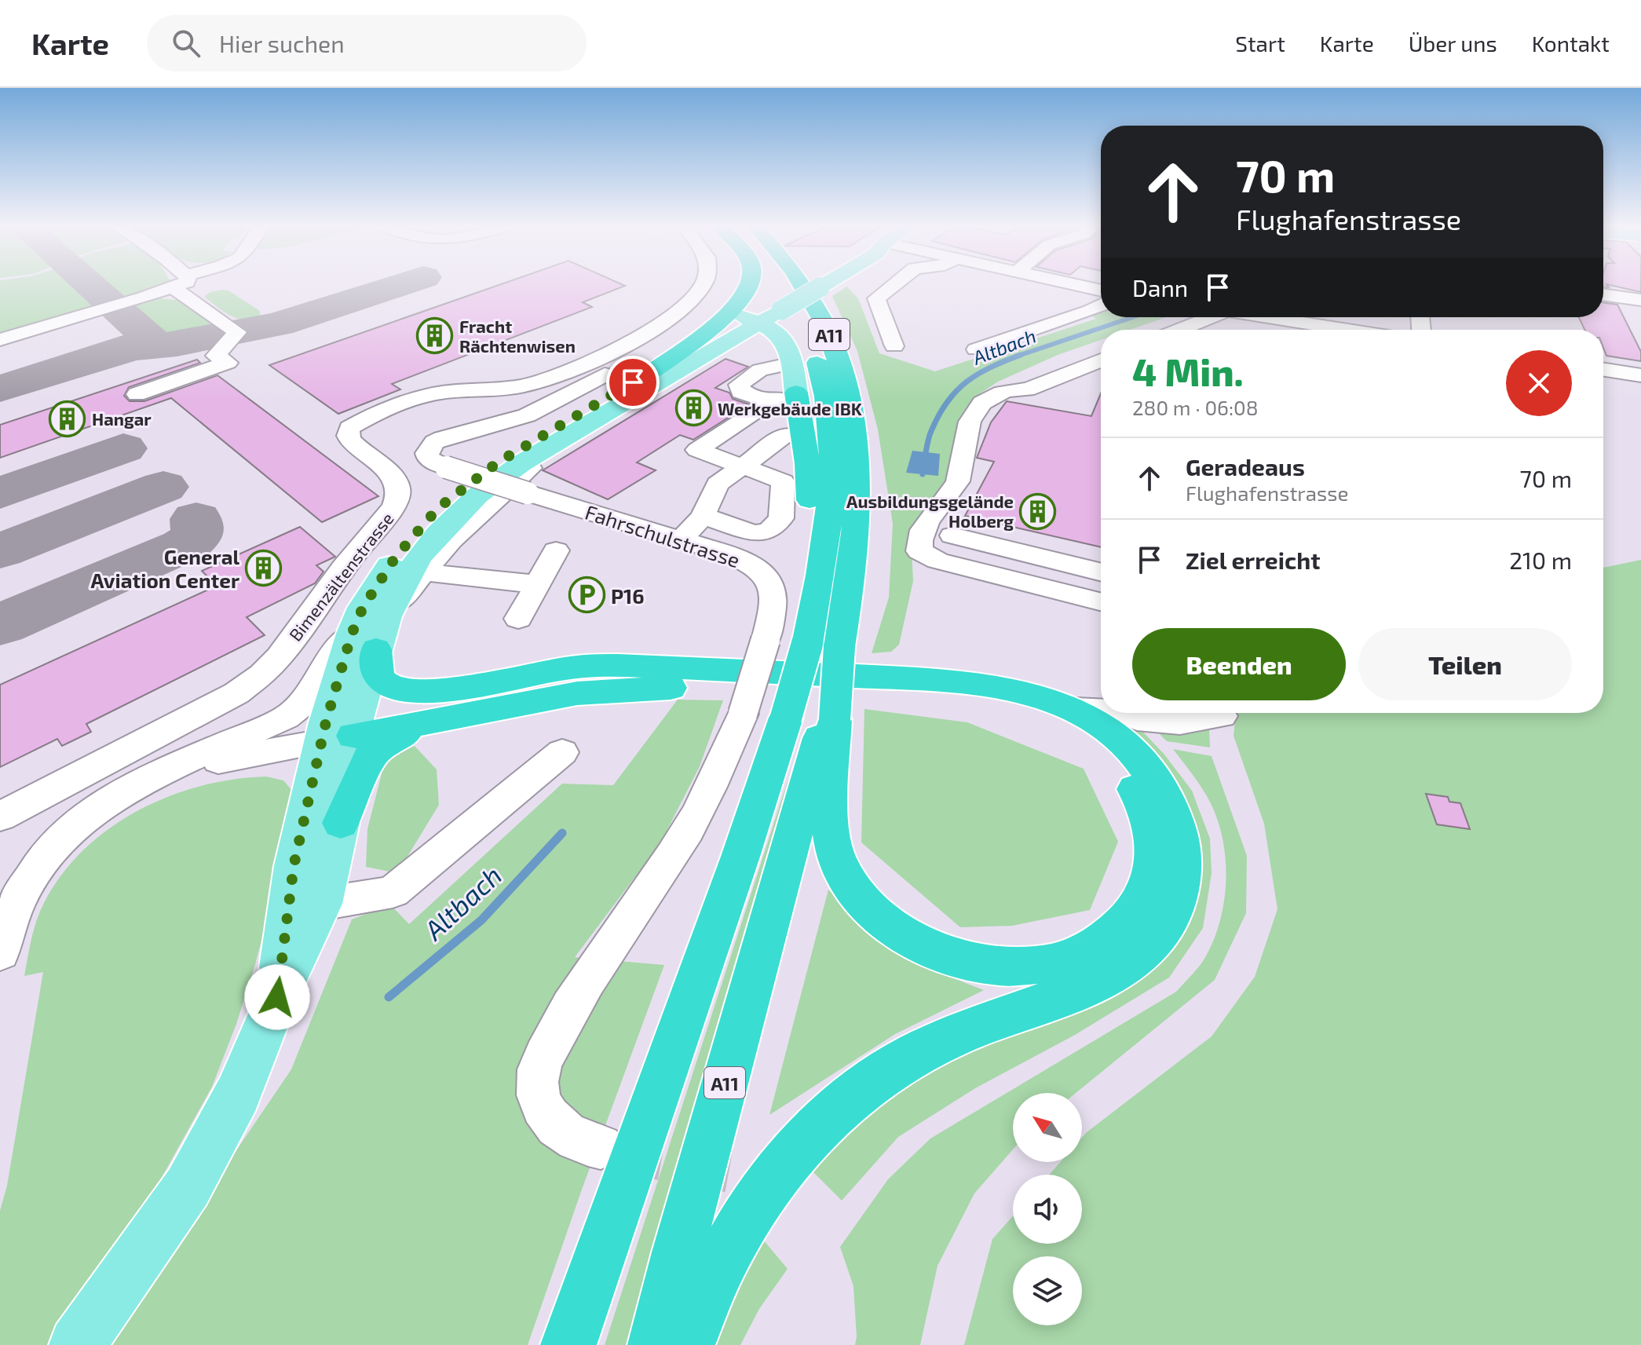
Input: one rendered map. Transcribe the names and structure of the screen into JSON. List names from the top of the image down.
{
  "streets": {
    "highway": ["A11"],
    "street": ["Fahrschulstrasse", "Bimenzältenstrasse"]
  },
  "water": ["Altbach"],
  "places": {
    "building": [
      "Fracht Rächtenwisen",
      "Werkgebäude IBK",
      "Hangar",
      "Ausbildungsgelände Holberg",
      "General Aviation Center"
    ],
    "parking": ["P16"]
  },
  "north": "top left",
  "page": {
    "header": "Karte",
    "search": "Hier suchen",
    "nav": [
      "Start",
      "Karte",
      "Über uns",
      "Kontakt"
    ],
    "turn": ["70 m", "Flughafenstrasse"],
    "then": "Dann",
    "heading": ["4 Min.", "280 m · 06:08"],
    "list": [
      {
        "name": "Geradeaus",
        "note": "Flughafenstrasse",
        "value": "70 m"
      },
      {
        "name": "Ziel erreicht",
        "value": "210 m"
      }
    ],
    "buttons": ["Beenden", "Teilen"]
  }
}
